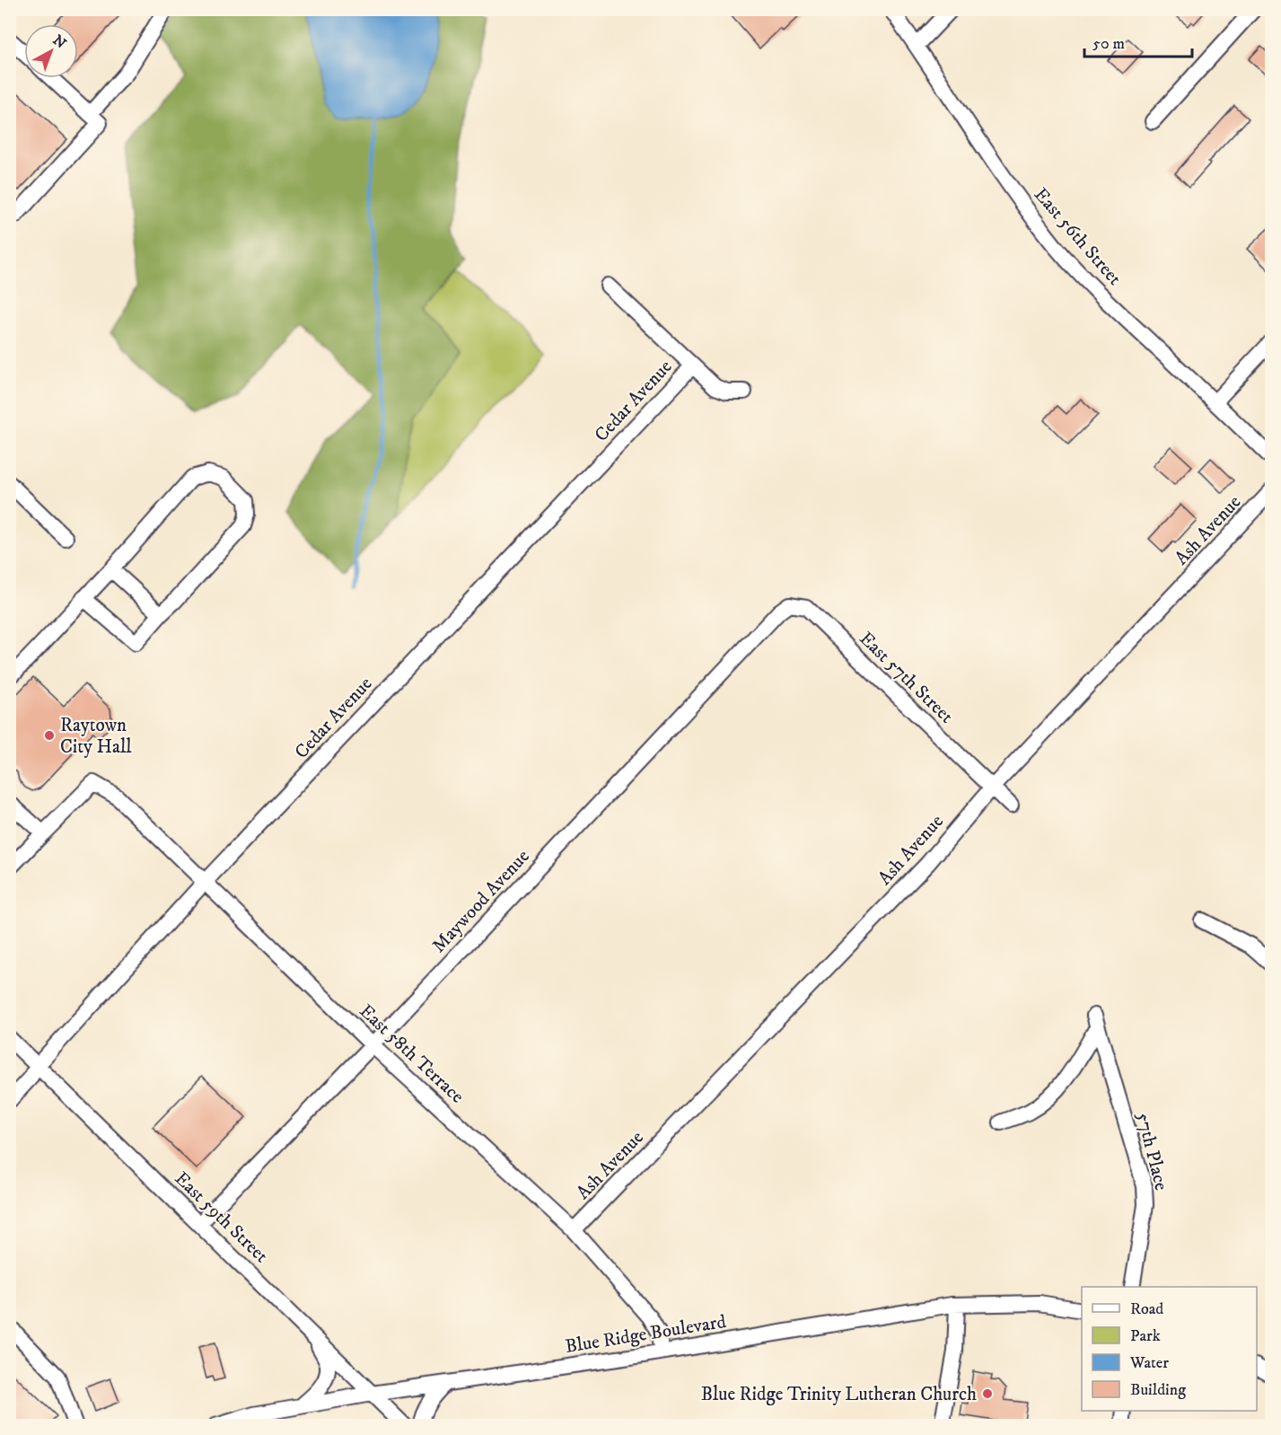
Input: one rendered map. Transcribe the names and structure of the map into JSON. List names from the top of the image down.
{
  "streets": {
    "street": [
      "East 56th Street",
      "Cedar Avenue",
      "Ash Avenue",
      "East 57th Street",
      "Maywood Avenue",
      "East 58th Terrace",
      "57th Place",
      "East 59th Street",
      "Blue Ridge Boulevard"
    ]
  },
  "crossings": [
    ["Cedar Avenue", "East 58th Terrace"],
    ["Cedar Avenue", "East 59th Street"],
    ["Ash Avenue", "East 57th Street"],
    ["Ash Avenue", "East 58th Terrace"],
    ["East 57th Street", "Maywood Avenue"],
    ["Maywood Avenue", "East 58th Terrace"],
    ["Maywood Avenue", "East 59th Street"],
    ["East 58th Terrace", "Blue Ridge Boulevard"],
    ["East 59th Street", "Blue Ridge Boulevard"]
  ],
  "places": ["Raytown City Hall", "Blue Ridge Trinity Lutheran Church"],
  "legend": [
    "Road",
    "Park",
    "Water",
    "Building"
  ],
  "scale_bar": "50 m",
  "north": "top right"
}
